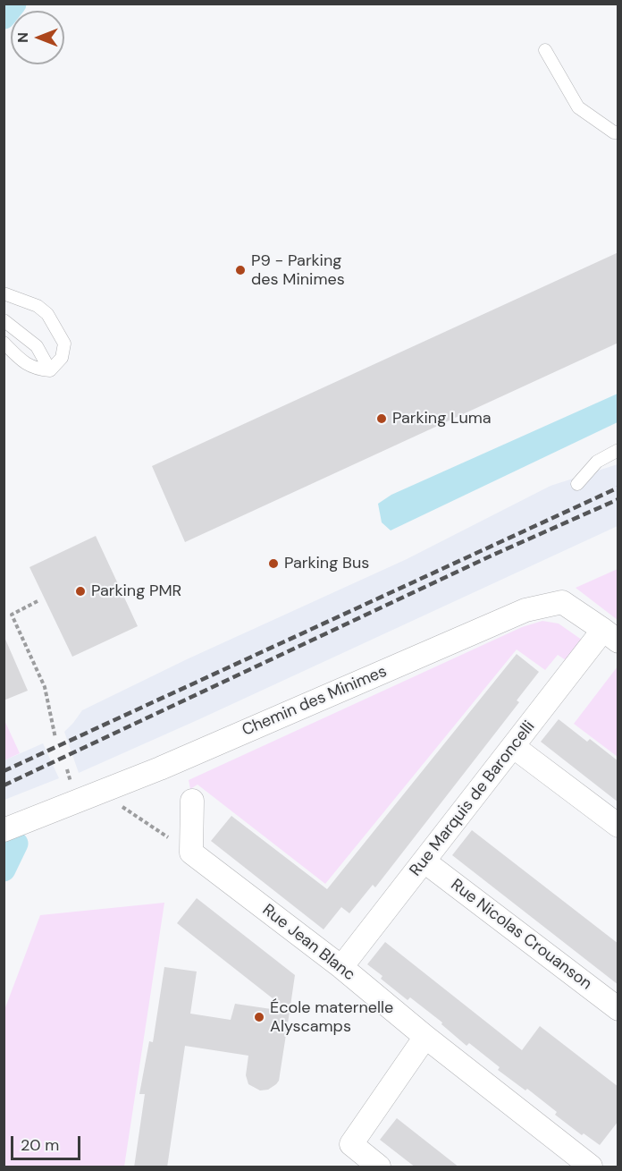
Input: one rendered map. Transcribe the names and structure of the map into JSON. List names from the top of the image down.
{
  "streets": {
    "street": [
      "Chemin des Minimes",
      "Rue Marquis de Baroncelli",
      "Rue Nicolas Crouanson",
      "Rue Jean Blanc"
    ]
  },
  "crossings": [
    ["Chemin des Minimes", "Rue Marquis de Baroncelli"],
    ["Rue Marquis de Baroncelli", "Rue Nicolas Crouanson"],
    ["Rue Marquis de Baroncelli", "Rue Jean Blanc"]
  ],
  "places": [
    "P9 - Parking des Minimes",
    "Parking Luma",
    "Parking Bus",
    "Parking PMR",
    "École maternelle Alyscamps"
  ],
  "scale_bar": "20 m",
  "north": "left"
}
